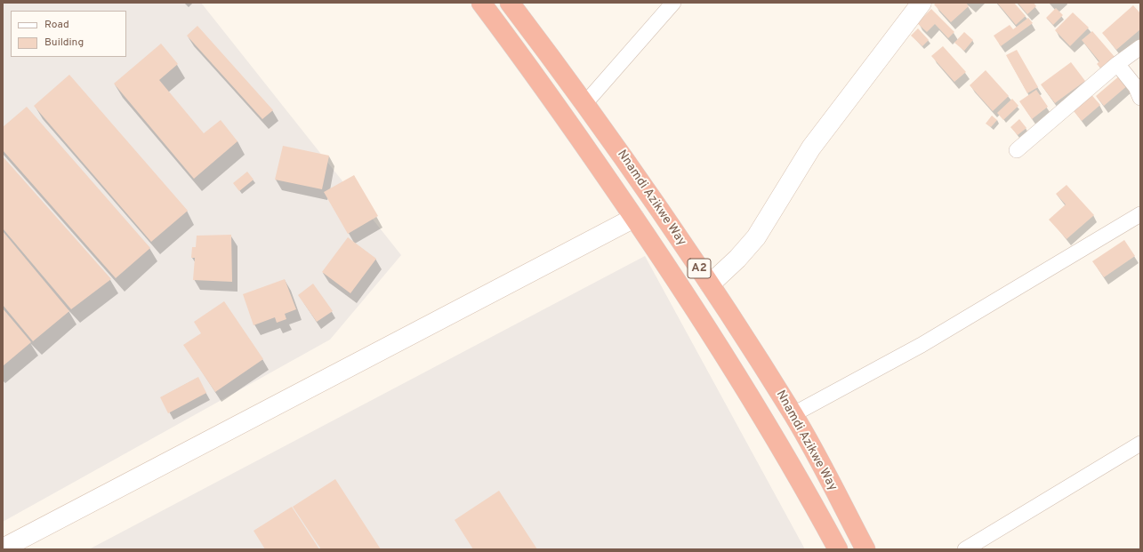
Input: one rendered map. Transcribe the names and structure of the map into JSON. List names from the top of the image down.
{
  "streets": {
    "highway": ["Nnamdi Azikwe Way", "A2"]
  },
  "legend": ["Road", "Building"]
}
